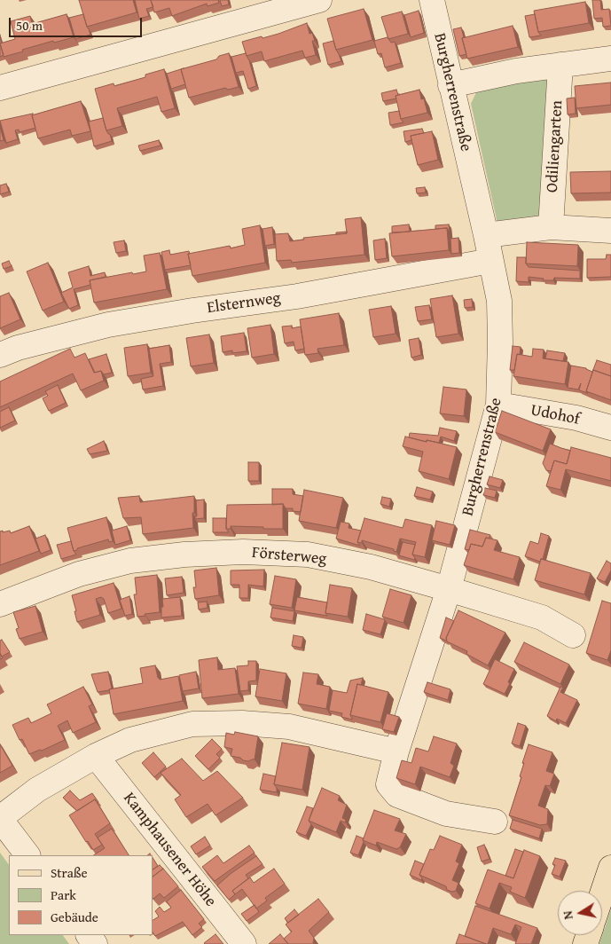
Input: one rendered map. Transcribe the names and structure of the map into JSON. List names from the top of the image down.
{
  "streets": {
    "street": [
      "Burgherrenstraße",
      "Odiliengarten",
      "Elsternweg",
      "Udohof",
      "Försterweg",
      "Kamphausener Höhe"
    ]
  },
  "crossings": [
    ["Burgherrenstraße", "Elsternweg"],
    ["Burgherrenstraße", "Udohof"],
    ["Burgherrenstraße", "Försterweg"]
  ],
  "legend": ["Straße", "Park", "Gebäude"],
  "scale_bar": "50 m",
  "north": "left"
}
